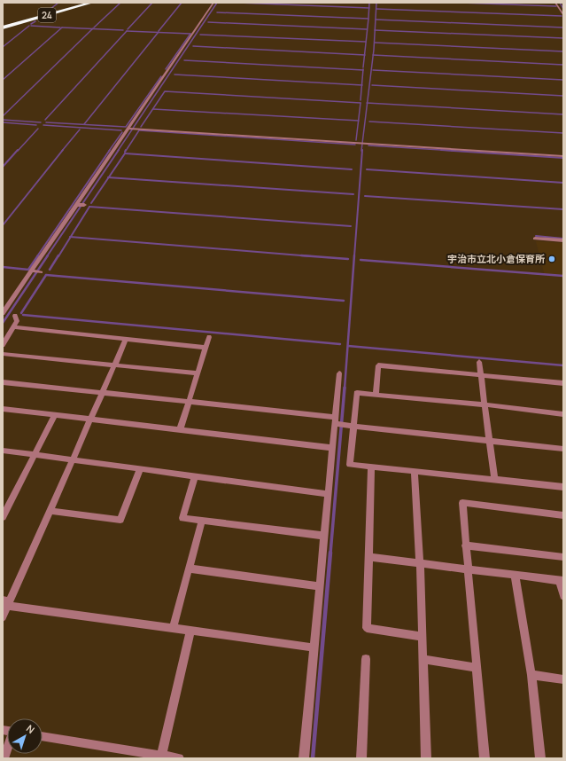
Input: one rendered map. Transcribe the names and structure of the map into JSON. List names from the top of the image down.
{
  "streets": {
    "highway": ["24"]
  },
  "places": ["宇治市立北小倉保育所"],
  "north": "top right"
}
